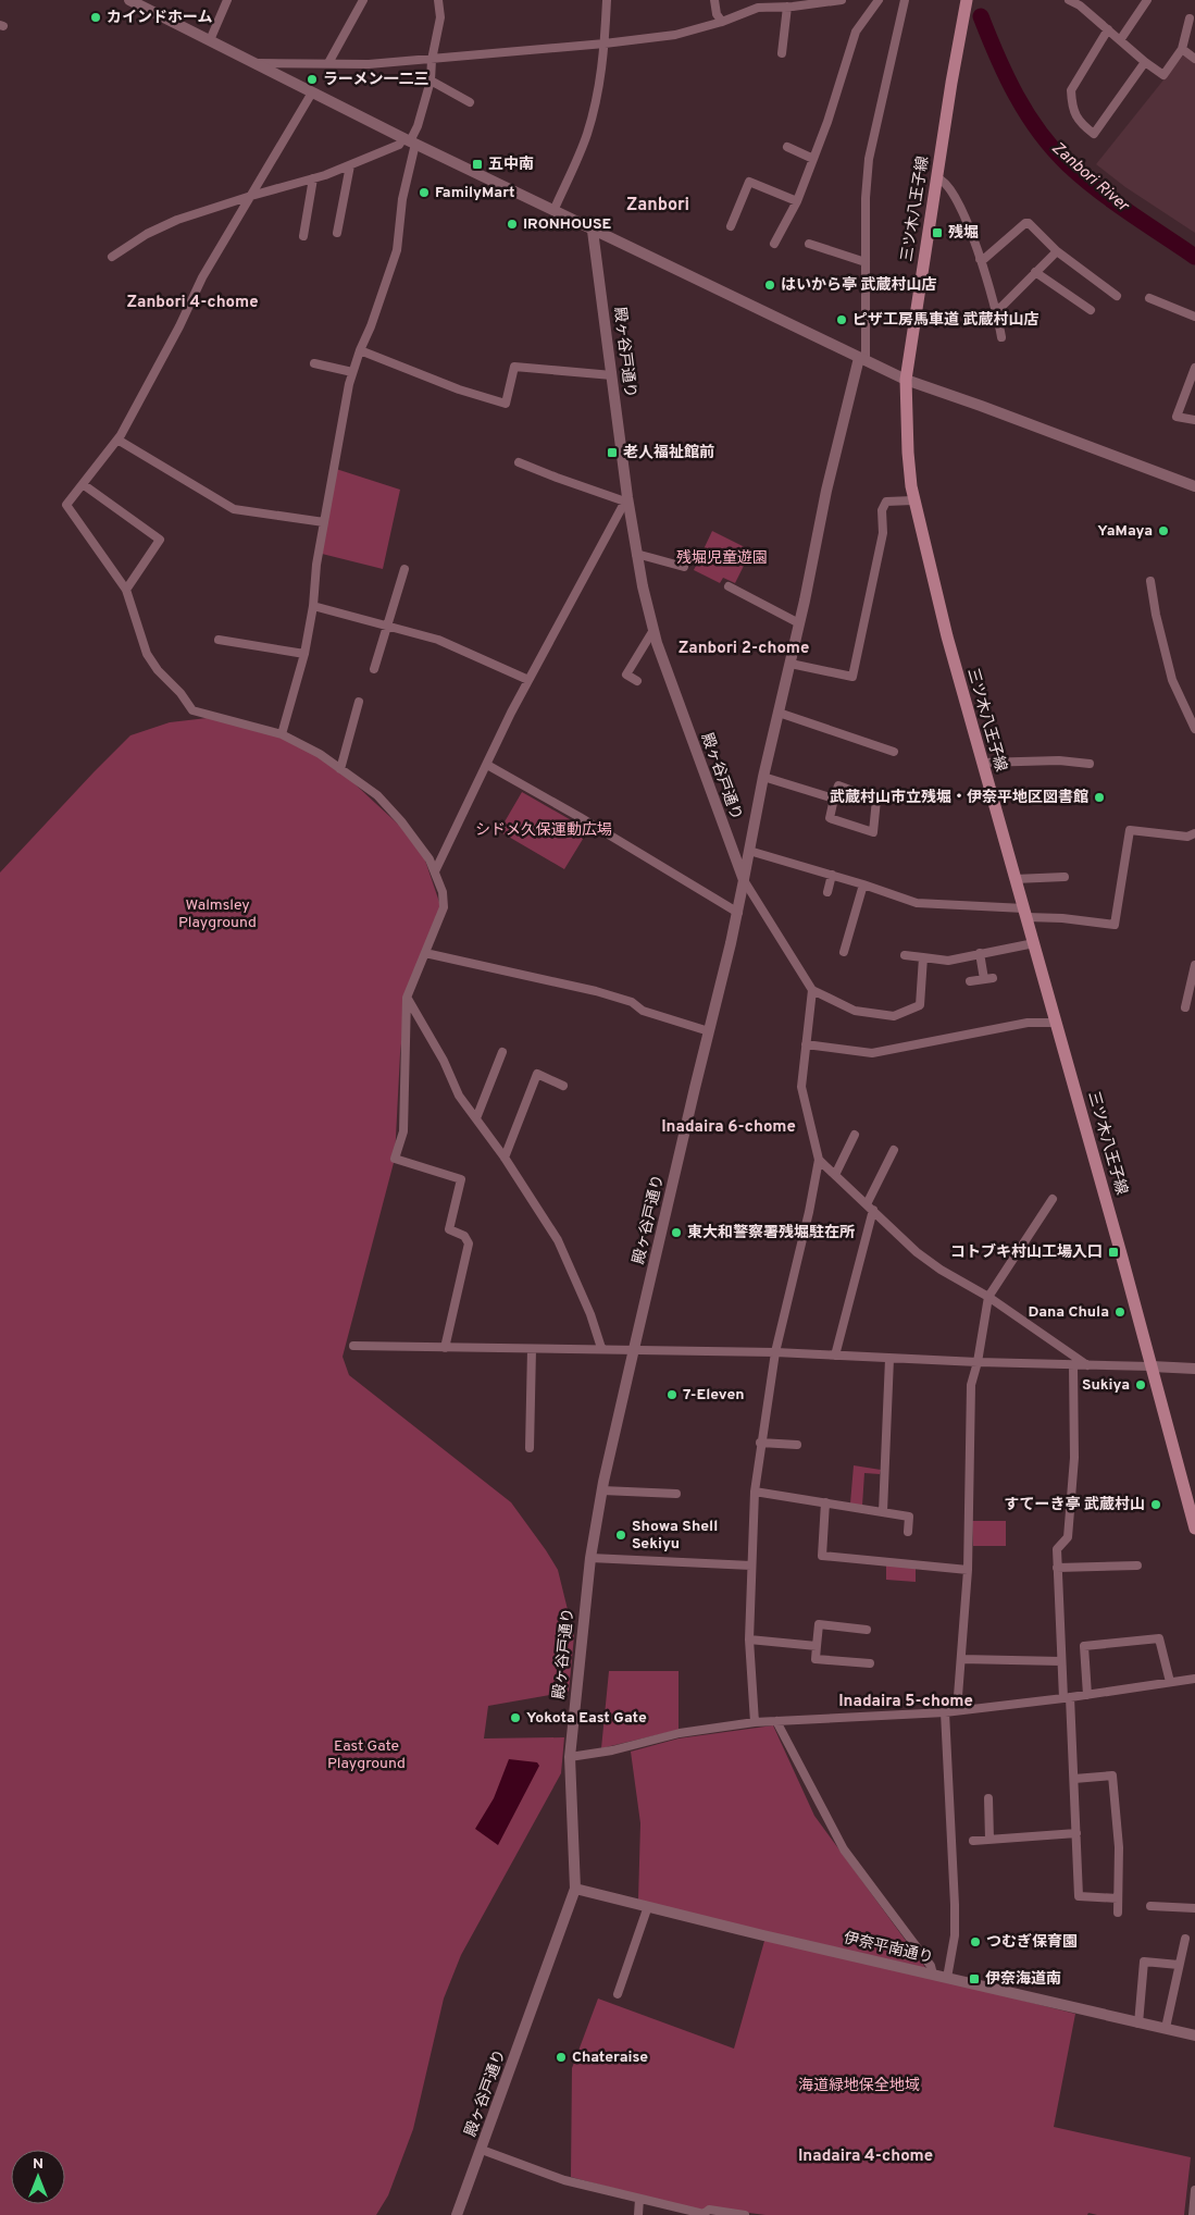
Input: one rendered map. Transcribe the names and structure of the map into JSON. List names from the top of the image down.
{
  "streets": {
    "main road": ["三ツ木八王子線"],
    "street": ["殿ヶ谷戸通り", "伊奈平南通り"]
  },
  "crossings": [
    ["殿ヶ谷戸通り", "伊奈平南通り"]
  ],
  "districts": [
    "Zanbori",
    "Zanbori 4-chome",
    "Zanbori 2-chome",
    "Inadaira 6-chome",
    "Inadaira 5-chome",
    "Inadaira 4-chome"
  ],
  "water": ["Zanbori River"],
  "parks": [
    "残堀児童遊園",
    "シドメ久保運動広場",
    "Walmsley Playground",
    "East Gate Playground",
    "海道緑地保全地域"
  ],
  "places": {
    "other": [
      "カインドホーム",
      "ラーメン一二三",
      "FamilyMart",
      "IRONHOUSE",
      "はいから亭 武蔵村山店",
      "ピザ工房馬車道 武蔵村山店",
      "YaMaya",
      "武蔵村山市立残堀・伊奈平地区図書館",
      "東大和警察署残堀駐在所",
      "Dana Chula",
      "Sukiya",
      "7-Eleven",
      "すてーき亭 武蔵村山",
      "Showa Shell Sekiyu",
      "Yokota East Gate",
      "つむぎ保育園",
      "Chateraise"
    ],
    "transit": [
      "五中南",
      "残堀",
      "老人福祉館前",
      "コトブキ村山工場入口",
      "伊奈海道南"
    ]
  },
  "north": "top"
}
